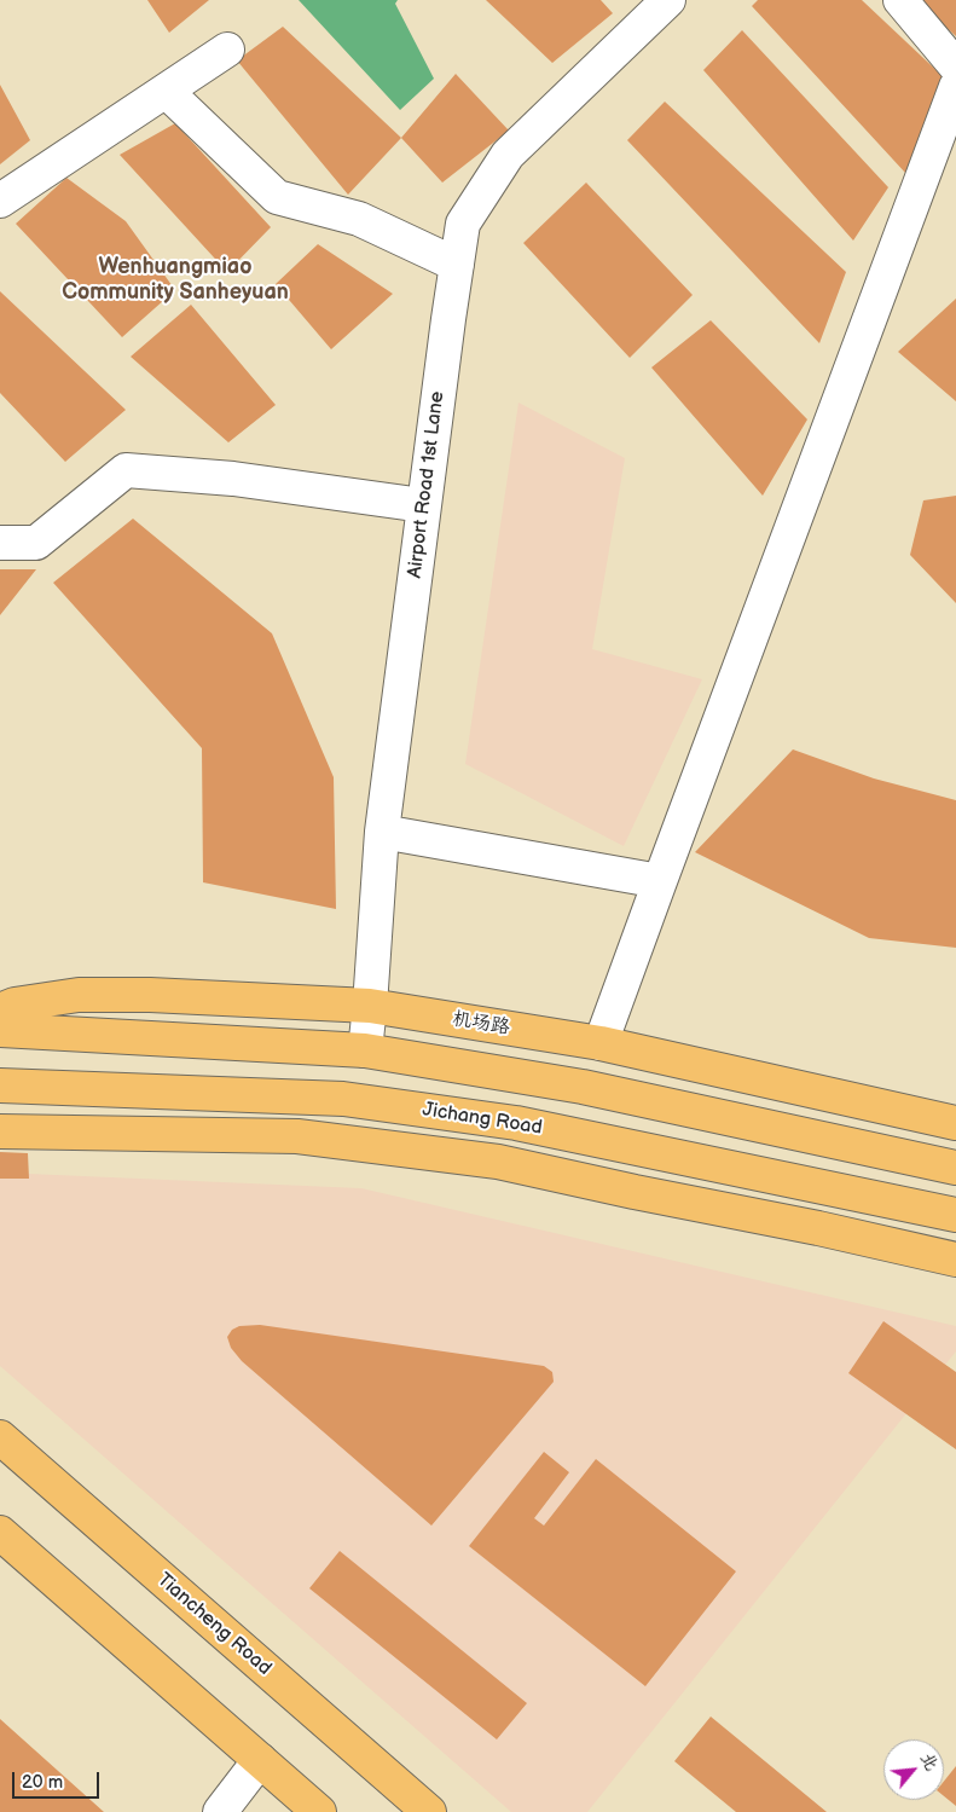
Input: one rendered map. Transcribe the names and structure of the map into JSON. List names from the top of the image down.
{
  "streets": {
    "main road": ["机场路", "Jichang Road", "Tiancheng Road"],
    "street": ["Airport Road 1st Lane"]
  },
  "crossings": [
    ["Airport Road 1st Lane", "机场路"]
  ],
  "districts": ["Wenhuangmiao Community Sanheyuan"],
  "scale_bar": "20 m",
  "north": "top right"
}
